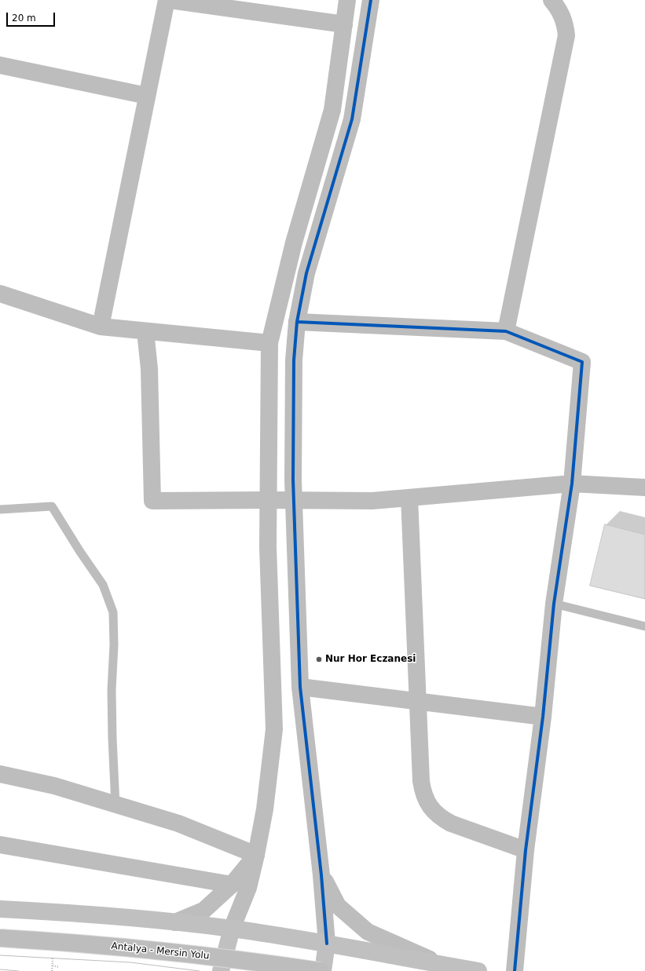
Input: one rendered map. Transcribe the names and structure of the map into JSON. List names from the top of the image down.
{
  "streets": {
    "main road": ["Antalya - Mersin Yolu"]
  },
  "places": ["Nur Hor Eczanesi"],
  "scale_bar": "20 m"
}
